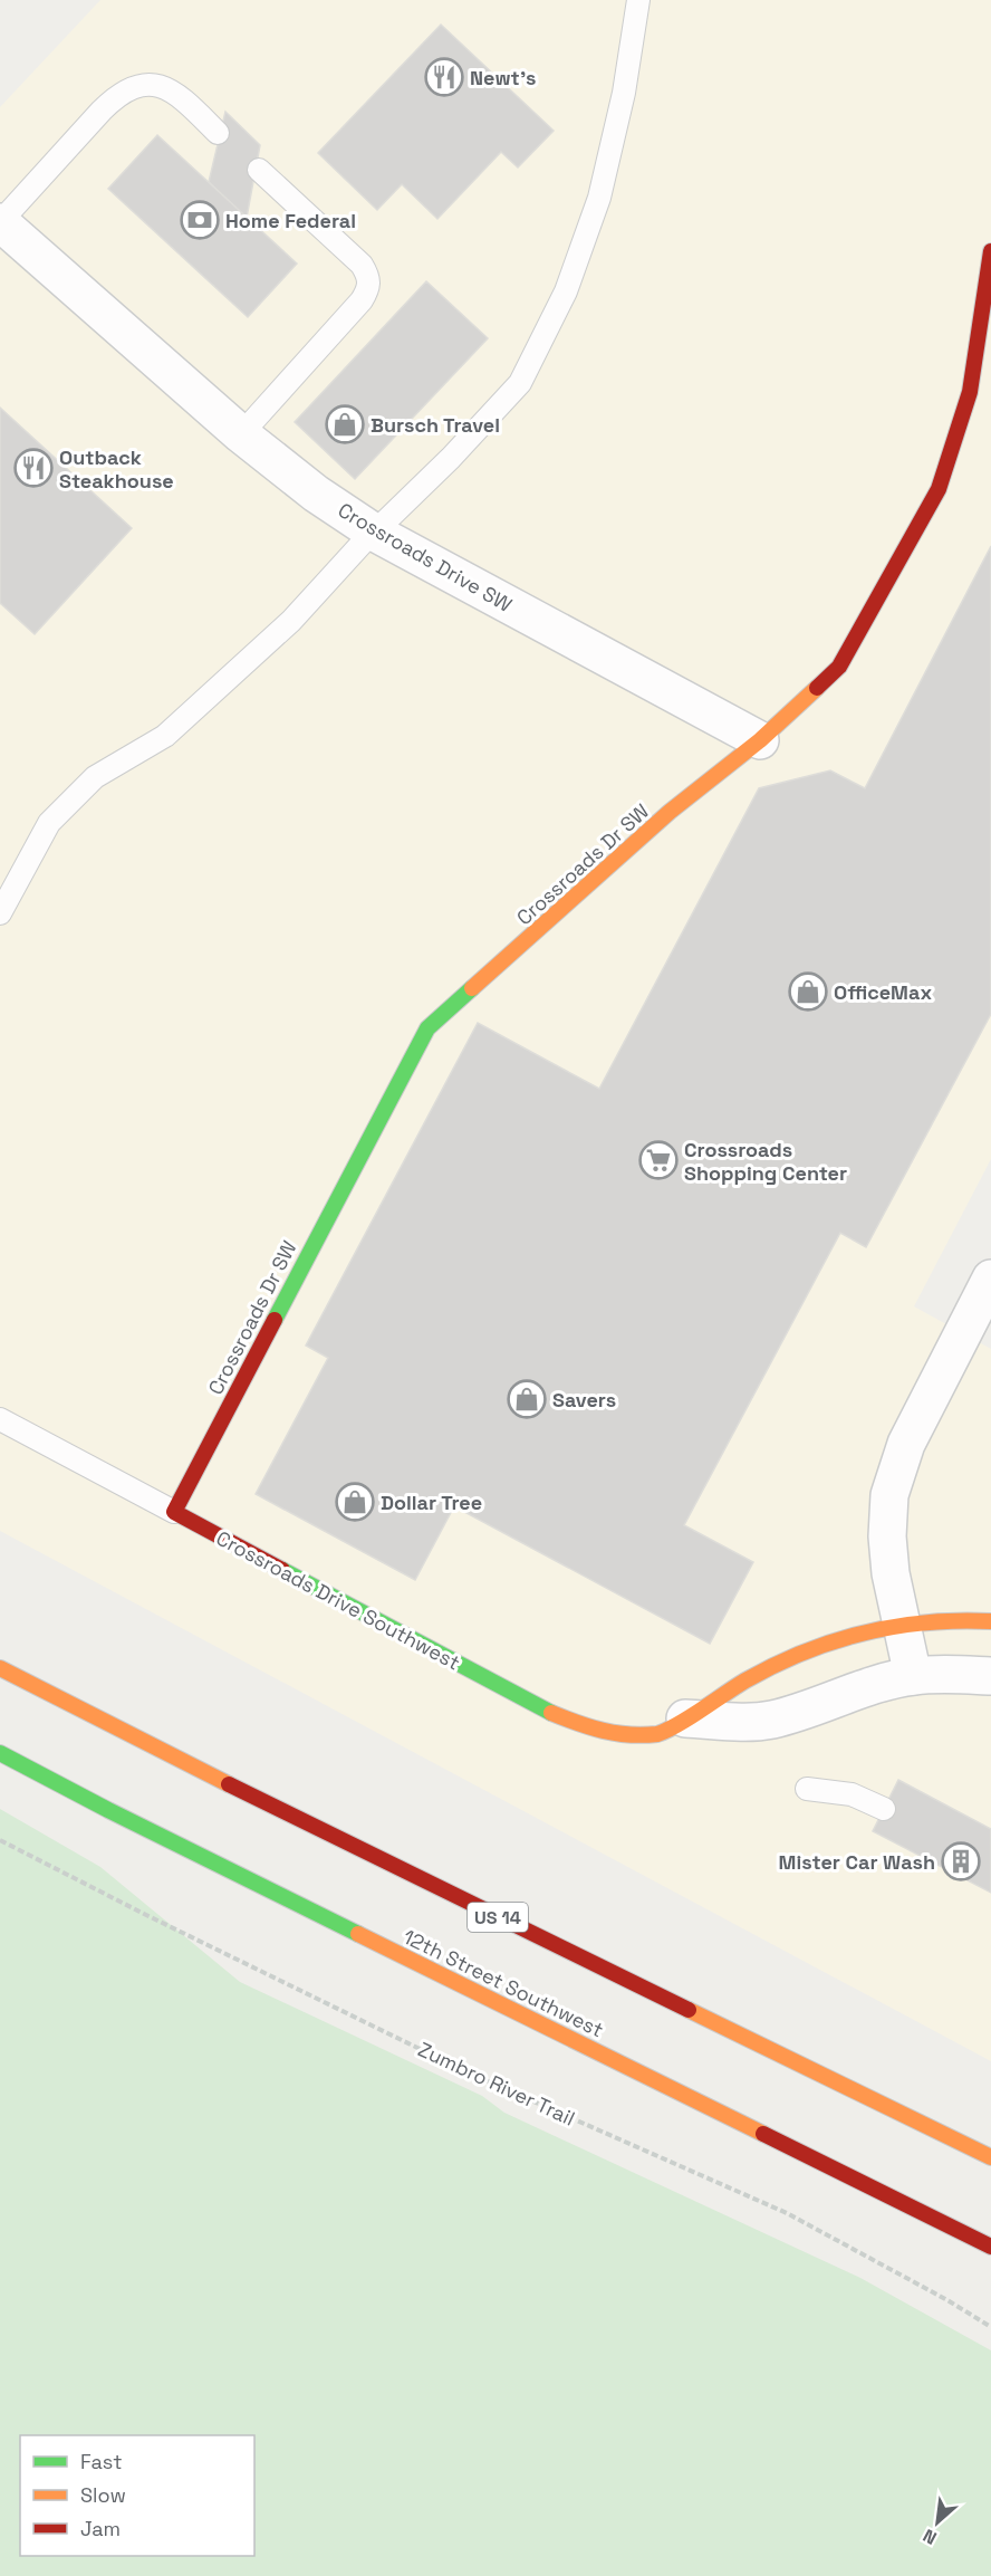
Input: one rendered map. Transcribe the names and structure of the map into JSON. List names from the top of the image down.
{
  "streets": {
    "street": [
      "Crossroads Drive SW",
      "Crossroads Dr SW",
      "Crossroads Drive Southwest",
      "US 14",
      "12th Street Southwest"
    ],
    "path": ["Zumbro River Trail"]
  },
  "crossings": [
    ["Crossroads Drive SW", "Crossroads Dr SW"],
    ["Crossroads Dr SW", "Crossroads Drive Southwest"]
  ],
  "places": {
    "restaurant": ["Newt's", "Outback Steakhouse"],
    "bank": ["Home Federal"],
    "shop": [
      "Bursch Travel",
      "OfficeMax",
      "Savers",
      "Dollar Tree"
    ],
    "supermarket": ["Crossroads Shopping Center"],
    "building": ["Mister Car Wash"]
  },
  "legend": ["Fast", "Slow", "Jam"],
  "north": "bottom left"
}
